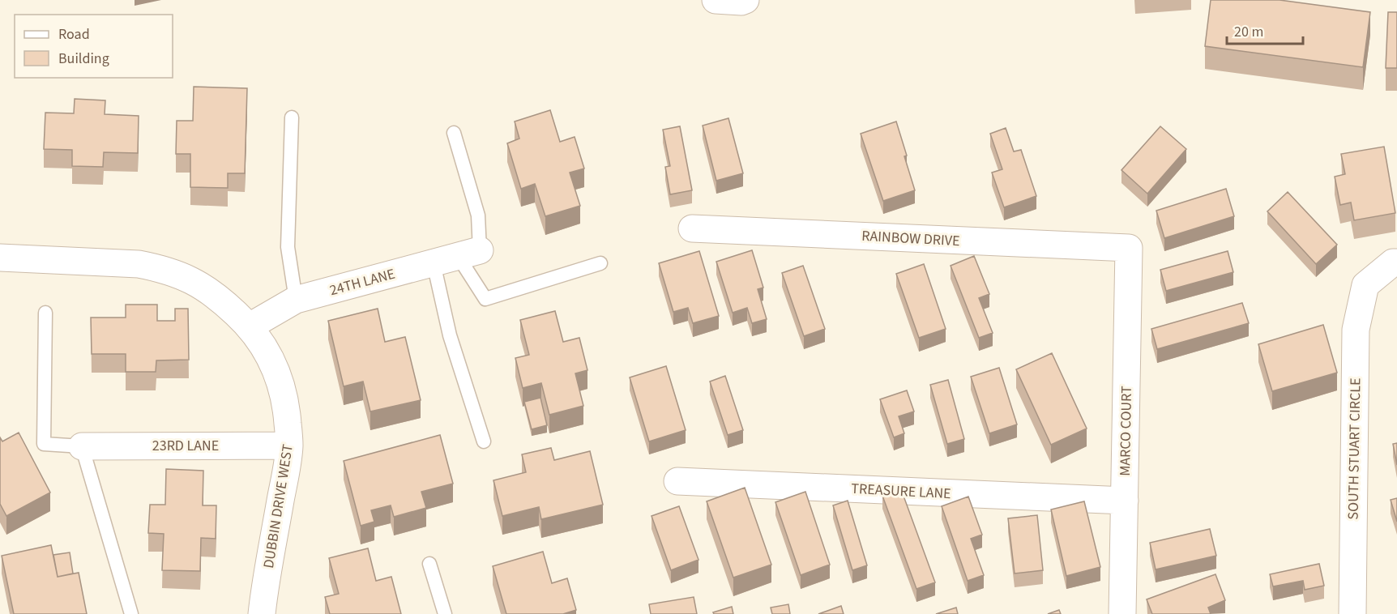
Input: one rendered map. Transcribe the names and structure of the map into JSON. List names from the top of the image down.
{
  "streets": {
    "street": [
      "RAINBOW DRIVE",
      "24TH LANE",
      "MARCO COURT",
      "23RD LANE",
      "SOUTH STUART CIRCLE",
      "TREASURE LANE",
      "DUBBIN DRIVE WEST"
    ]
  },
  "crossings": [
    ["RAINBOW DRIVE", "MARCO COURT"],
    ["24TH LANE", "DUBBIN DRIVE WEST"],
    ["MARCO COURT", "TREASURE LANE"],
    ["23RD LANE", "DUBBIN DRIVE WEST"]
  ],
  "legend": ["Road", "Building"],
  "scale_bar": "20 m"
}
